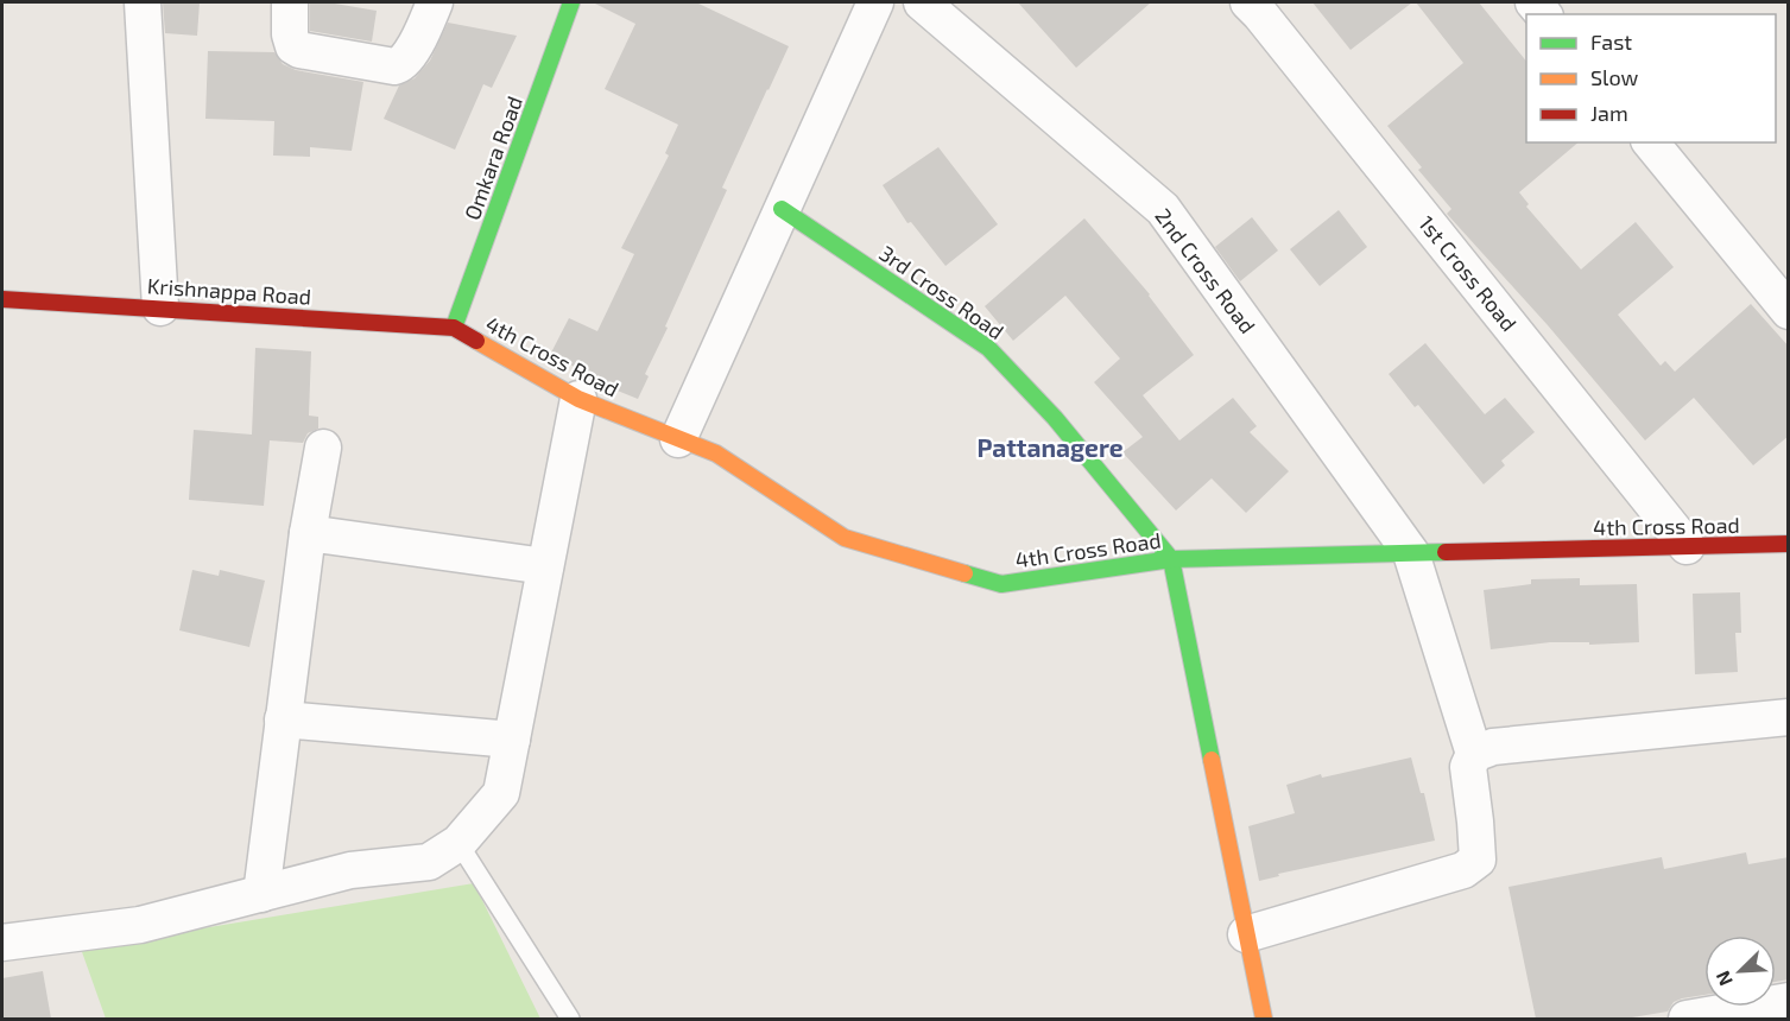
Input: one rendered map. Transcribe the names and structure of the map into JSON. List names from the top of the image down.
{
  "streets": {
    "street": [
      "Omkara Road",
      "2nd Cross Road",
      "1st Cross Road",
      "Krishnappa Road",
      "3rd Cross Road",
      "4th Cross Road"
    ]
  },
  "crossings": [
    ["Omkara Road", "Krishnappa Road"],
    ["Omkara Road", "4th Cross Road"],
    ["2nd Cross Road", "4th Cross Road"],
    ["1st Cross Road", "4th Cross Road"],
    ["Krishnappa Road", "4th Cross Road"],
    ["3rd Cross Road", "4th Cross Road"]
  ],
  "districts": ["Pattanagere"],
  "legend": ["Fast", "Slow", "Jam"],
  "north": "bottom left"
}
